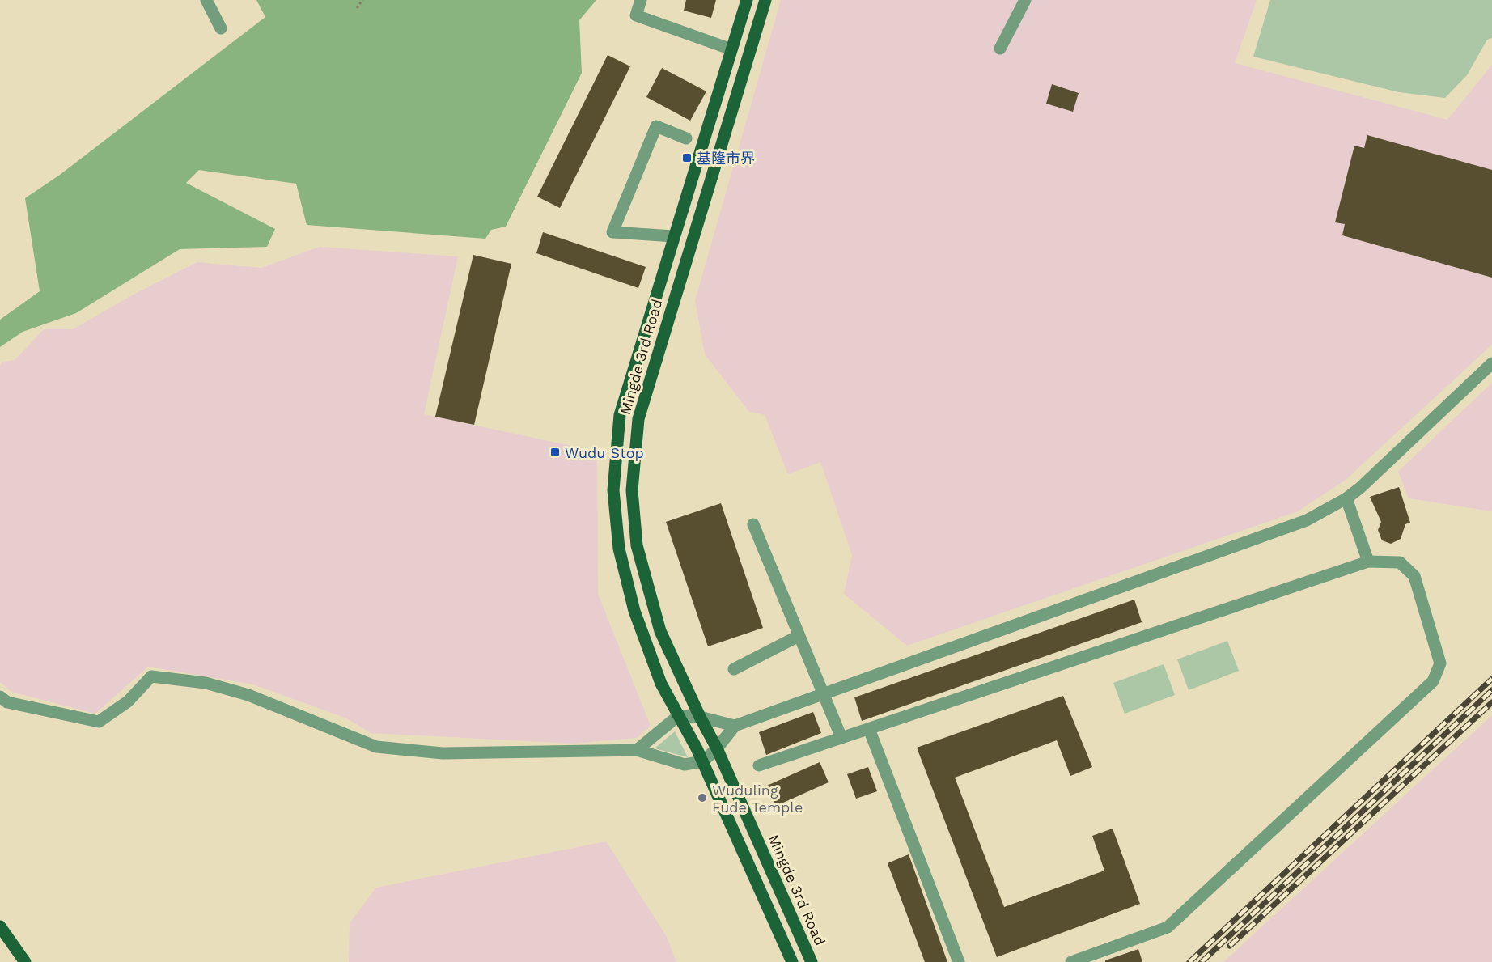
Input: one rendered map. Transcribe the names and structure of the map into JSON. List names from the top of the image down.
{
  "streets": {
    "main road": ["Mingde 3rd Road"]
  },
  "places": {
    "transit": ["基隆市界", "Wudu Stop"],
    "other": ["Wuduling Fude Temple"]
  }
}
